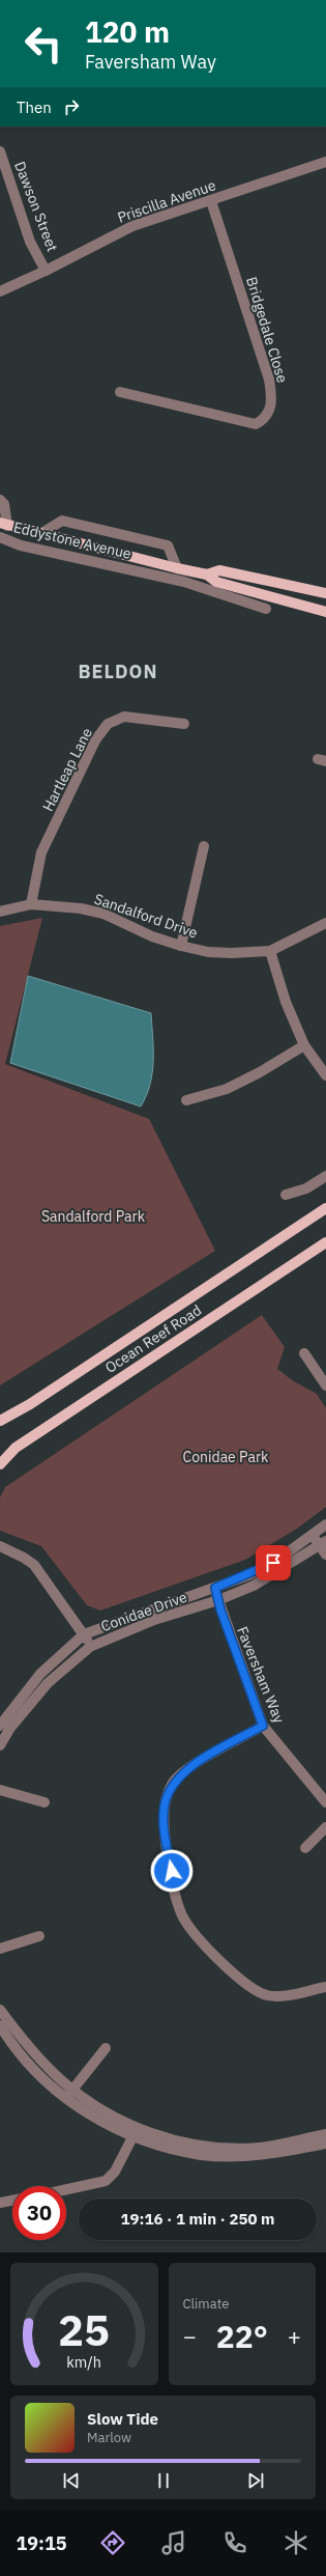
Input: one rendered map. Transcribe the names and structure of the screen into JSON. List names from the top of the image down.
{
  "streets": {
    "main road": ["Eddystone Avenue", "Ocean Reef Road"],
    "street": [
      "Priscilla Avenue",
      "Dawson Street",
      "Bridgedale Close",
      "Hartleap Lane",
      "Sandalford Drive",
      "Conidae Drive",
      "Faversham Way"
    ]
  },
  "crossings": [
    ["Priscilla Avenue", "Dawson Street"],
    ["Priscilla Avenue", "Bridgedale Close"],
    ["Hartleap Lane", "Sandalford Drive"],
    ["Conidae Drive", "Faversham Way"]
  ],
  "districts": ["BELDON"],
  "parks": ["Sandalford Park", "Conidae Park"],
  "page": {
    "turn": ["120 m", "Faversham Way"],
    "then": "Then",
    "limit": "30",
    "trip": "19:16 · 1 min · 250 m",
    "tile": "Climate",
    "heat": ["−", "22°", "+"],
    "song": ["Slow Tide", "Marlow"],
    "tabs": "19:15",
    "gauge": ["25", "km/h"]
  }
}
